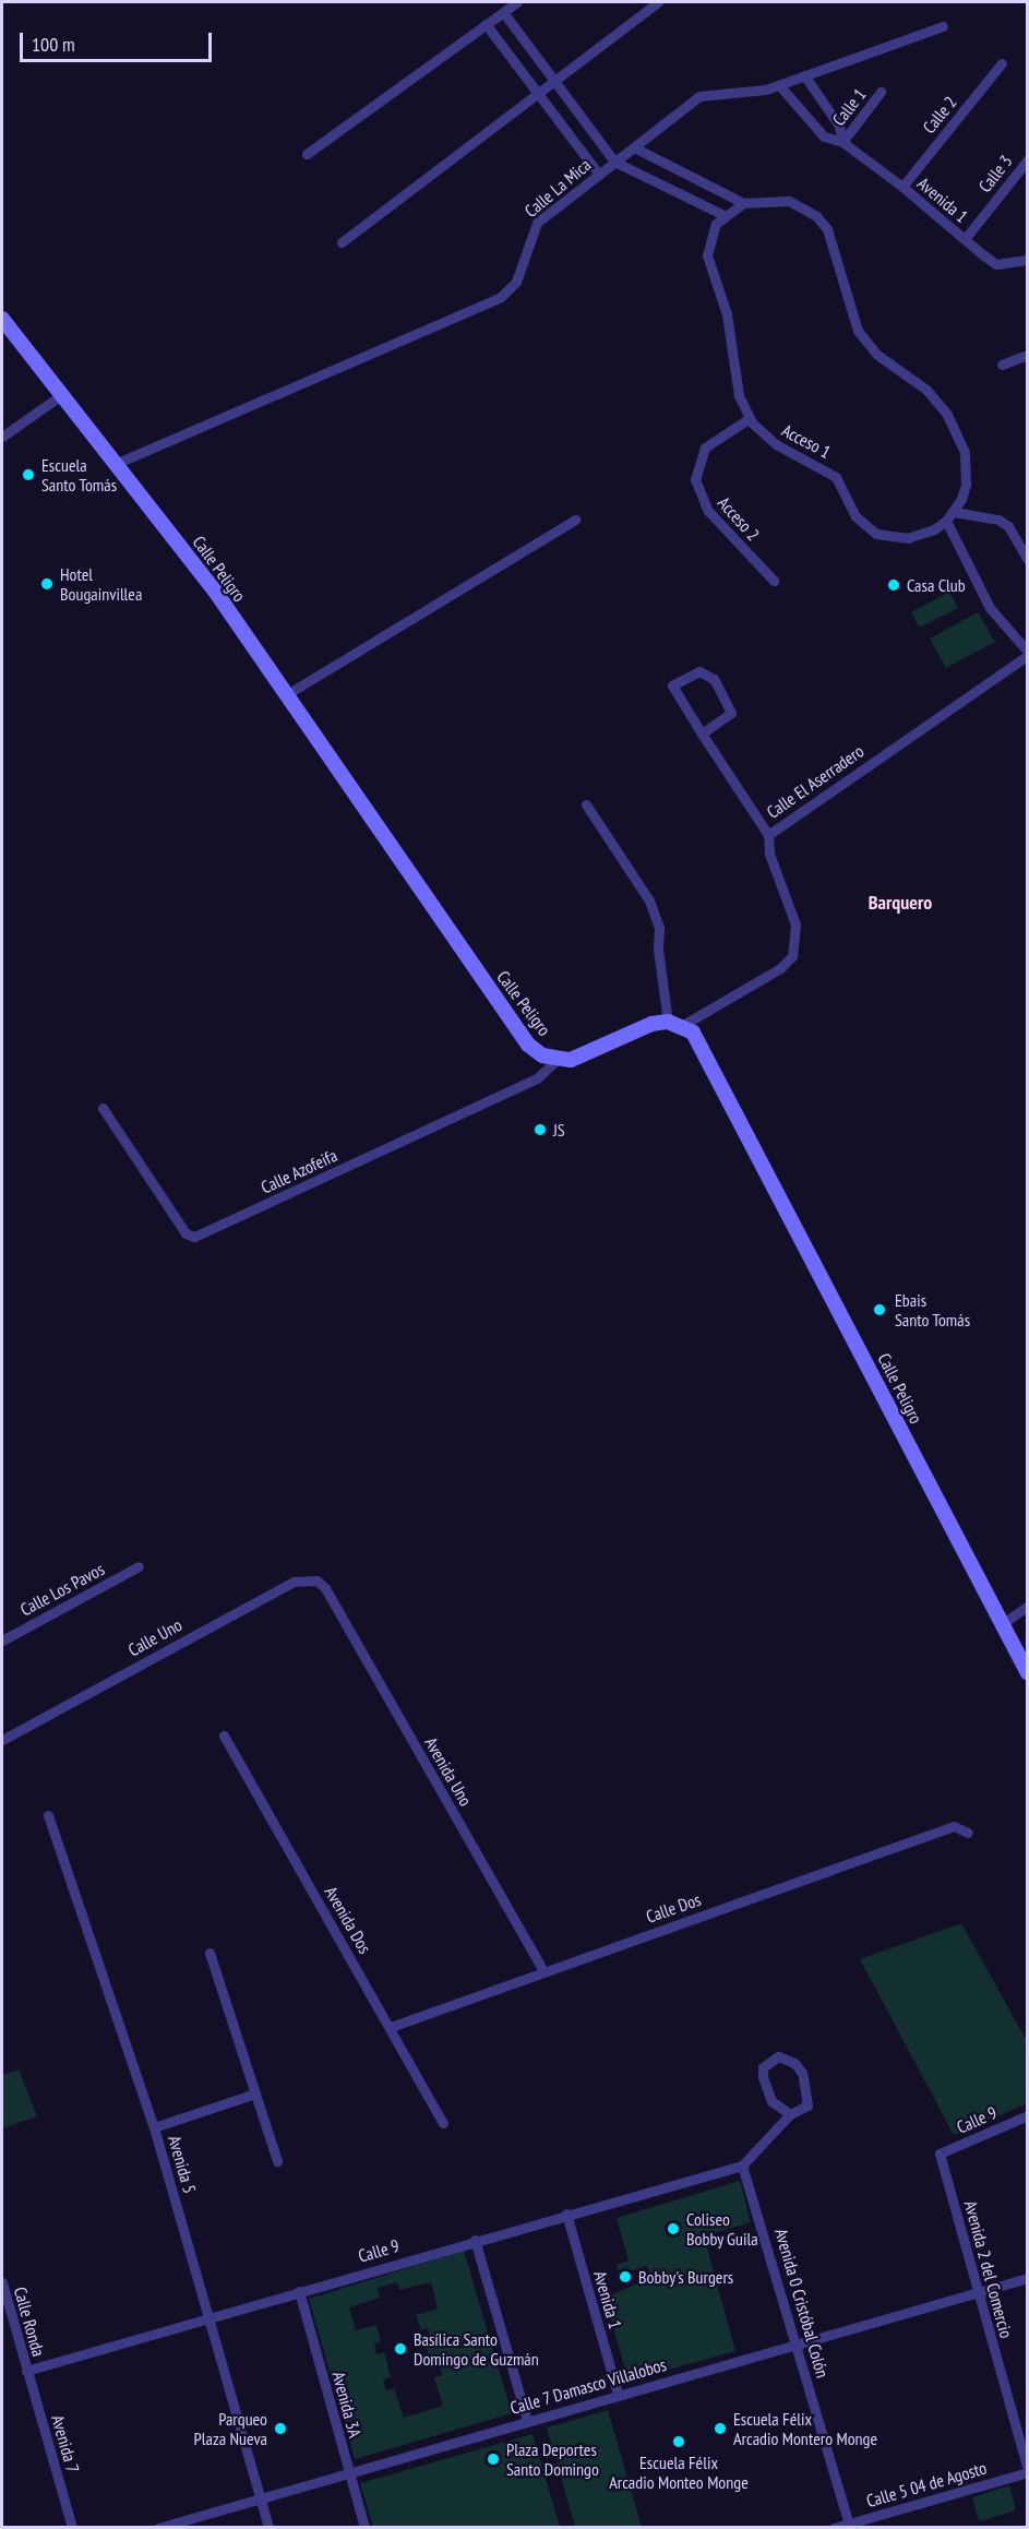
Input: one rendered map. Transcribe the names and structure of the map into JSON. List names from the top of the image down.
{
  "streets": {
    "main road": ["Calle Peligro"],
    "street": [
      "Calle 1",
      "Calle 2",
      "Calle 3",
      "Calle La Mica",
      "Avenida 1",
      "Acceso 1",
      "Acceso 2",
      "Calle El Aserradero",
      "Calle Azofeifa",
      "Calle Los Pavos",
      "Calle Uno",
      "Avenida Uno",
      "Calle Dos",
      "Avenida Dos",
      "Calle 9",
      "Avenida 5",
      "Avenida 2 del Comercio",
      "Avenida 0 Cristóbal Colón",
      "Calle Ronda",
      "Calle 7 Damasco Villalobos",
      "Avenida 3A",
      "Avenida 7",
      "Calle 5 04 de Agosto"
    ]
  },
  "crossings": [
    ["Calle 1", "Avenida 1"],
    ["Calle 2", "Avenida 1"],
    ["Calle 3", "Avenida 1"],
    ["Calle La Mica", "Avenida 1"],
    ["Calle La Mica", "Acceso 1"],
    ["Calle La Mica", "Calle Peligro"],
    ["Avenida 1", "Calle 9"],
    ["Avenida 1", "Calle 7 Damasco Villalobos"],
    ["Acceso 1", "Acceso 2"],
    ["Calle Peligro", "Calle El Aserradero"],
    ["Calle Peligro", "Calle Azofeifa"],
    ["Calle Uno", "Avenida Uno"],
    ["Avenida Uno", "Calle Dos"],
    ["Calle Dos", "Avenida Dos"],
    ["Calle 9", "Avenida 5"],
    ["Calle 9", "Avenida 2 del Comercio"],
    ["Calle 9", "Avenida 0 Cristóbal Colón"],
    ["Calle 9", "Calle Ronda"],
    ["Calle 9", "Avenida 3A"],
    ["Calle 9", "Avenida 7"],
    ["Avenida 5", "Calle 7 Damasco Villalobos"],
    ["Avenida 2 del Comercio", "Calle 7 Damasco Villalobos"],
    ["Avenida 2 del Comercio", "Calle 5 04 de Agosto"],
    ["Avenida 0 Cristóbal Colón", "Calle 7 Damasco Villalobos"],
    ["Avenida 0 Cristóbal Colón", "Calle 5 04 de Agosto"],
    ["Calle Ronda", "Avenida 7"],
    ["Calle 7 Damasco Villalobos", "Avenida 3A"]
  ],
  "districts": ["Barquero"],
  "places": [
    "Escuela Santo Tomás",
    "Hotel Bougainvillea",
    "Casa Club",
    "JS",
    "Ebais Santo Tomás",
    "Coliseo Bobby Guila",
    "Bobby's Burgers",
    "Basílica Santo Domingo de Guzmán",
    "Parqueo Plaza Nueva",
    "Escuela Félix Arcadio Montero Monge",
    "Escuela Félix Arcadio Monteo Monge",
    "Plaza Deportes Santo Domingo"
  ],
  "scale_bar": "100 m"
}
